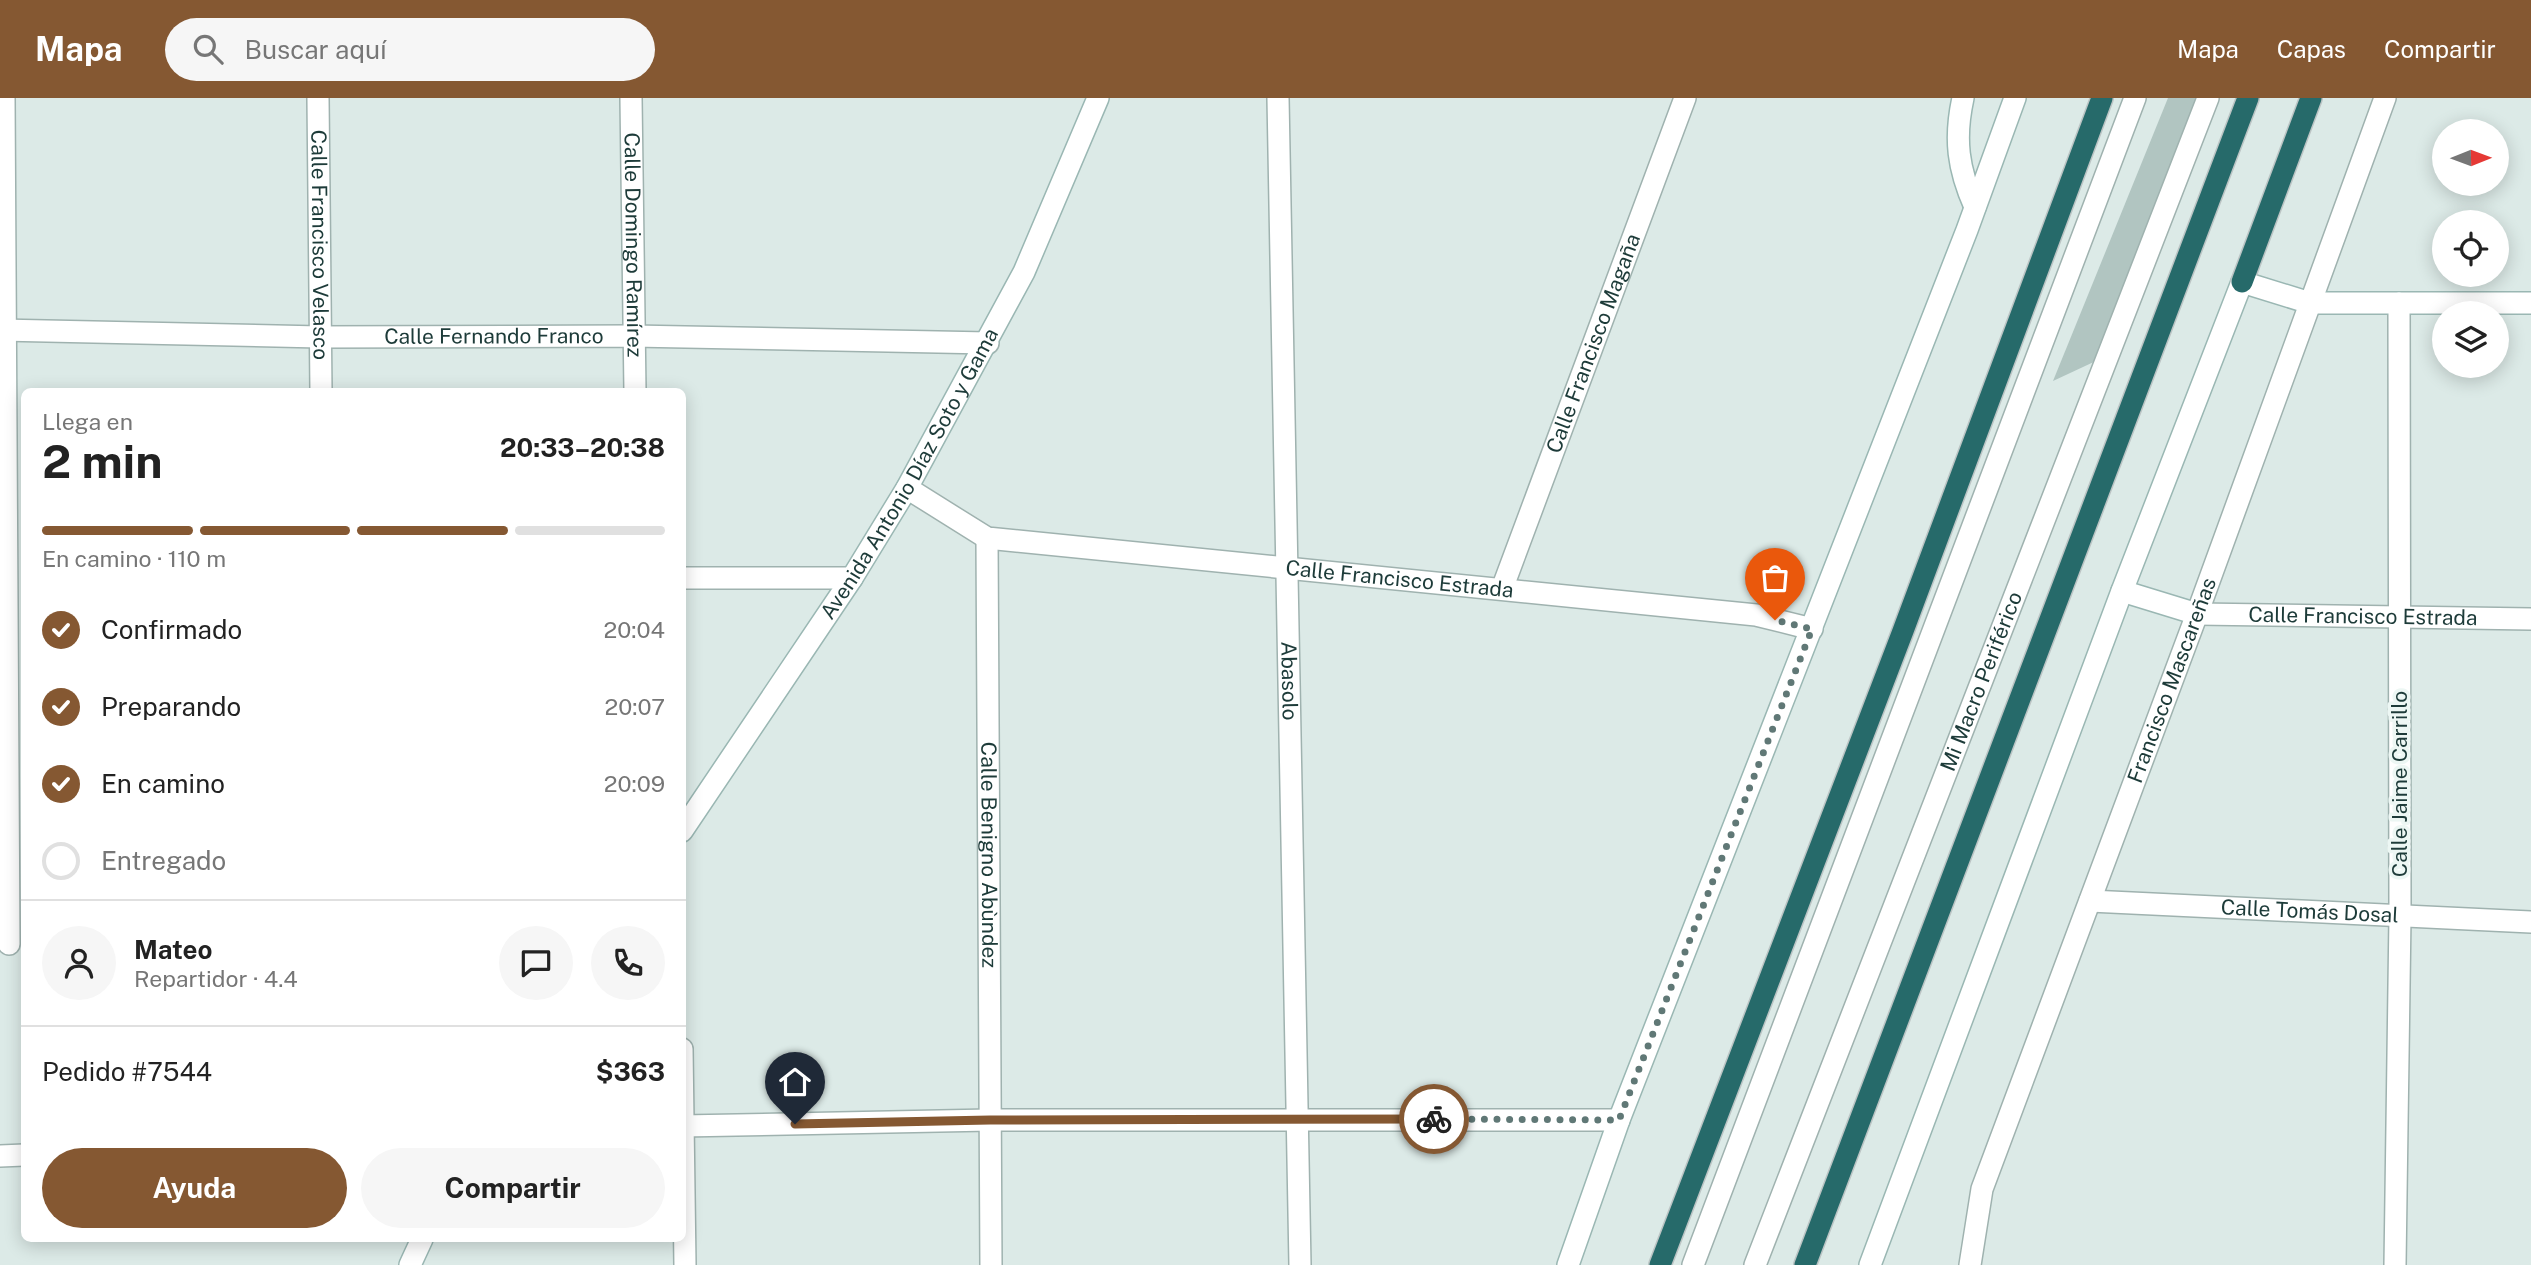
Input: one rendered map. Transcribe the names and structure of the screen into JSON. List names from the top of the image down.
{
  "streets": {
    "street": [
      "Calle Francisco Velasco",
      "Calle Domingo Ramírez",
      "Calle Fernando Franco",
      "Calle Francisco Magaña",
      "Avenida Antonio Díaz Soto y Gama",
      "Calle Francisco Estrada",
      "Francisco Mascareñas",
      "Abasolo",
      "Mi Macro Periférico",
      "Calle Jaime Carrillo",
      "Calle Benigno Abùndez",
      "Calle Tomás Dosal"
    ]
  },
  "crossings": [
    ["Calle Francisco Velasco", "Calle Fernando Franco"],
    ["Calle Domingo Ramírez", "Calle Fernando Franco"],
    ["Calle Fernando Franco", "Avenida Antonio Díaz Soto y Gama"],
    ["Calle Francisco Magaña", "Calle Francisco Estrada"],
    ["Calle Francisco Estrada", "Francisco Mascareñas"],
    ["Calle Francisco Estrada", "Abasolo"],
    ["Calle Francisco Estrada", "Calle Jaime Carrillo"],
    ["Calle Francisco Estrada", "Calle Benigno Abùndez"],
    ["Francisco Mascareñas", "Calle Tomás Dosal"],
    ["Calle Jaime Carrillo", "Calle Tomás Dosal"]
  ],
  "north": "right",
  "page": {
    "header": "Mapa",
    "search": "Buscar aquí",
    "nav": ["Mapa", "Capas", "Compartir"],
    "heading": ["2 min", "Llega en", "20:33–20:38"],
    "panel": [
      "Mateo",
      "Repartidor · 4.4",
      "Pedido #7544",
      "$363"
    ],
    "bar": "En camino · 110 m",
    "list": [
      ["Confirmado", "20:04"],
      ["Preparando", "20:07"],
      ["En camino", "20:09"],
      "Entregado"
    ],
    "buttons": ["Ayuda", "Compartir"]
  }
}
